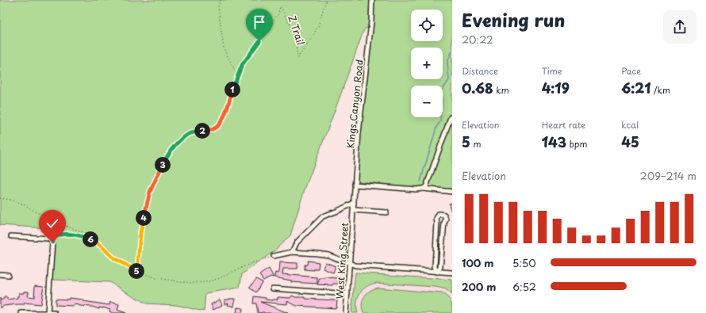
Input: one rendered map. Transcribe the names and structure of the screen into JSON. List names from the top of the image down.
{
  "streets": {
    "street": ["Kings Canyon Road", "West King Street"],
    "path": ["Z Trail"]
  },
  "crossings": [
    ["Kings Canyon Road", "West King Street"]
  ],
  "page": {
    "heading": ["Evening run", "20:22"],
    "map_buttons": ["+", "−"],
    "stats": [
      ["Distance", "0.68 km"],
      ["Time", "4:19"],
      ["Pace", "6:21 /km"],
      ["Elevation", "5 m"],
      ["Heart rate", "143 bpm"],
      ["kcal", "45"]
    ],
    "pins": [
      "1",
      "2",
      "3",
      "4",
      "6",
      "5"
    ],
    "chart": ["Elevation", "209–214 m"],
    "list": [
      {
        "name": "100 m",
        "note": "5:50"
      },
      {
        "name": "200 m",
        "note": "6:52"
      }
    ]
  }
}
